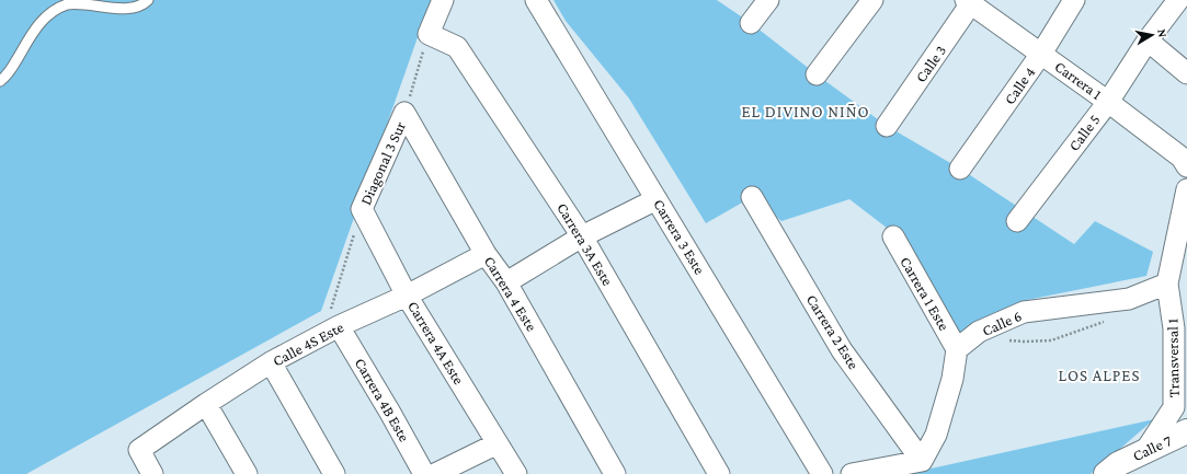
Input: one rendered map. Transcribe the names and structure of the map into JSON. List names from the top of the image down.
{
  "streets": {
    "main road": ["Calle 7"],
    "street": [
      "Calle 3",
      "Carrera 1",
      "Calle 4",
      "Calle 5",
      "Diagonal 3 Sur",
      "Carrera 3 Este",
      "Carrera 3A Este",
      "Carrera 4 Este",
      "Carrera 1 Este",
      "Calle 6",
      "Carrera 2 Este",
      "Carrera 4A Este",
      "Calle 4S Este",
      "Transversal 1",
      "Carrera 4B Este"
    ]
  },
  "crossings": [
    ["Calle 3", "Carrera 1"],
    ["Carrera 1", "Calle 4"],
    ["Carrera 1", "Calle 5"],
    ["Diagonal 3 Sur", "Carrera 3A Este"],
    ["Diagonal 3 Sur", "Carrera 4 Este"],
    ["Diagonal 3 Sur", "Carrera 4A Este"],
    ["Diagonal 3 Sur", "Calle 4S Este"],
    ["Diagonal 3 Sur", "Carrera 4B Este"],
    ["Carrera 4 Este", "Calle 4S Este"],
    ["Carrera 1 Este", "Calle 6"],
    ["Calle 6", "Transversal 1"],
    ["Carrera 4A Este", "Calle 4S Este"],
    ["Calle 4S Este", "Carrera 4B Este"],
    ["Transversal 1", "Calle 7"]
  ],
  "districts": ["EL DIVINO NIÑO", "LOS ALPES"],
  "north": "right"
}
